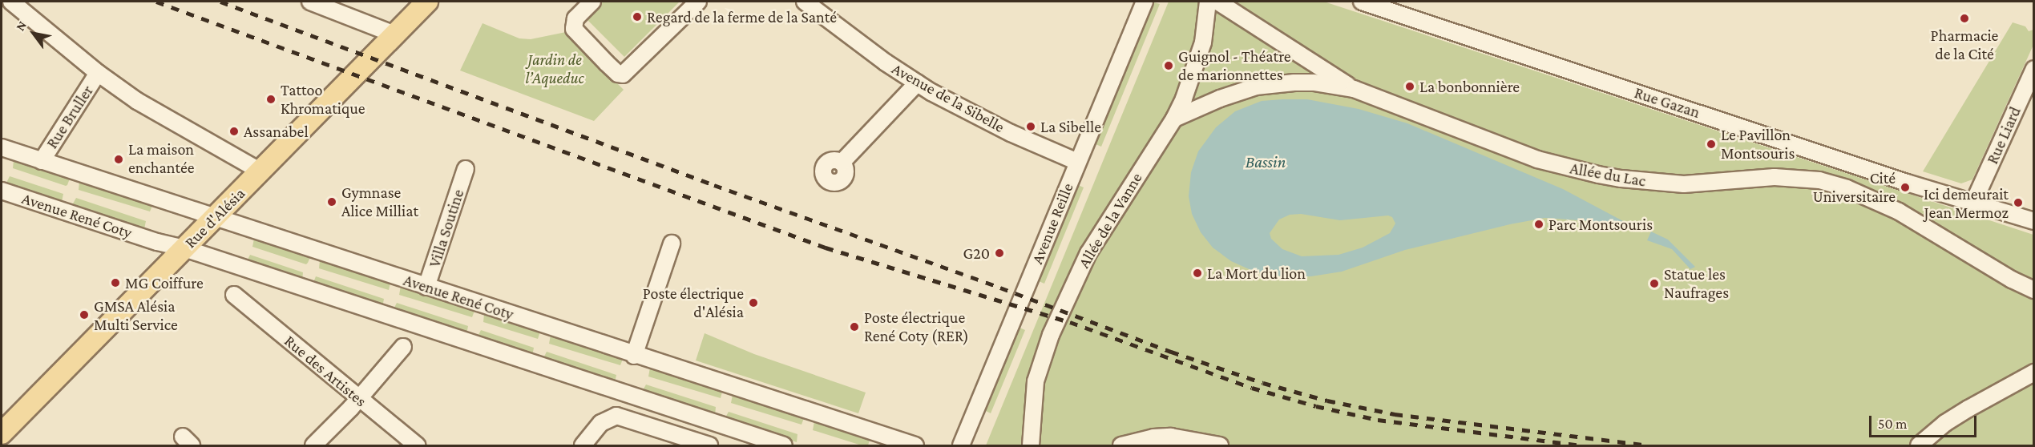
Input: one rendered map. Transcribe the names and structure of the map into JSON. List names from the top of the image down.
{
  "streets": {
    "main road": ["Rue d'Alésia"],
    "street": [
      "Avenue de la Sibelle",
      "Rue Gazan",
      "Rue Bruller",
      "Rue Liard",
      "Allée du Lac",
      "Avenue René Coty",
      "Allée de la Vanne",
      "Avenue Reille",
      "Villa Soutine",
      "Rue des Artistes"
    ]
  },
  "crossings": [
    ["Avenue de la Sibelle", "Avenue Reille"],
    ["Rue Gazan", "Rue Liard"],
    ["Rue Bruller", "Avenue René Coty"],
    ["Allée du Lac", "Allée de la Vanne"],
    ["Avenue René Coty", "Rue d'Alésia"],
    ["Avenue René Coty", "Villa Soutine"]
  ],
  "water": ["Bassin"],
  "parks": ["Jardin de l’Aqueduc"],
  "places": [
    "Regard de la ferme de la Santé",
    "Pharmacie de la Cité",
    "Guignol - Théatre de marionnettes",
    "La bonbonnière",
    "Tattoo Khromatique",
    "La Sibelle",
    "Assanabel",
    "Le Pavillon Montsouris",
    "La maison enchantée",
    "Cité Universitaire",
    "Gymnase Alice Milliat",
    "Ici demeurait Jean Mermoz",
    "Parc Montsouris",
    "G20",
    "La Mort du lion",
    "MG Coiffure",
    "Statue les Naufrages",
    "Poste électrique d'Alésia",
    "GMSA Alésia Multi Service",
    "Poste électrique René Coty (RER)"
  ],
  "scale_bar": "50 m",
  "north": "top left"
}
